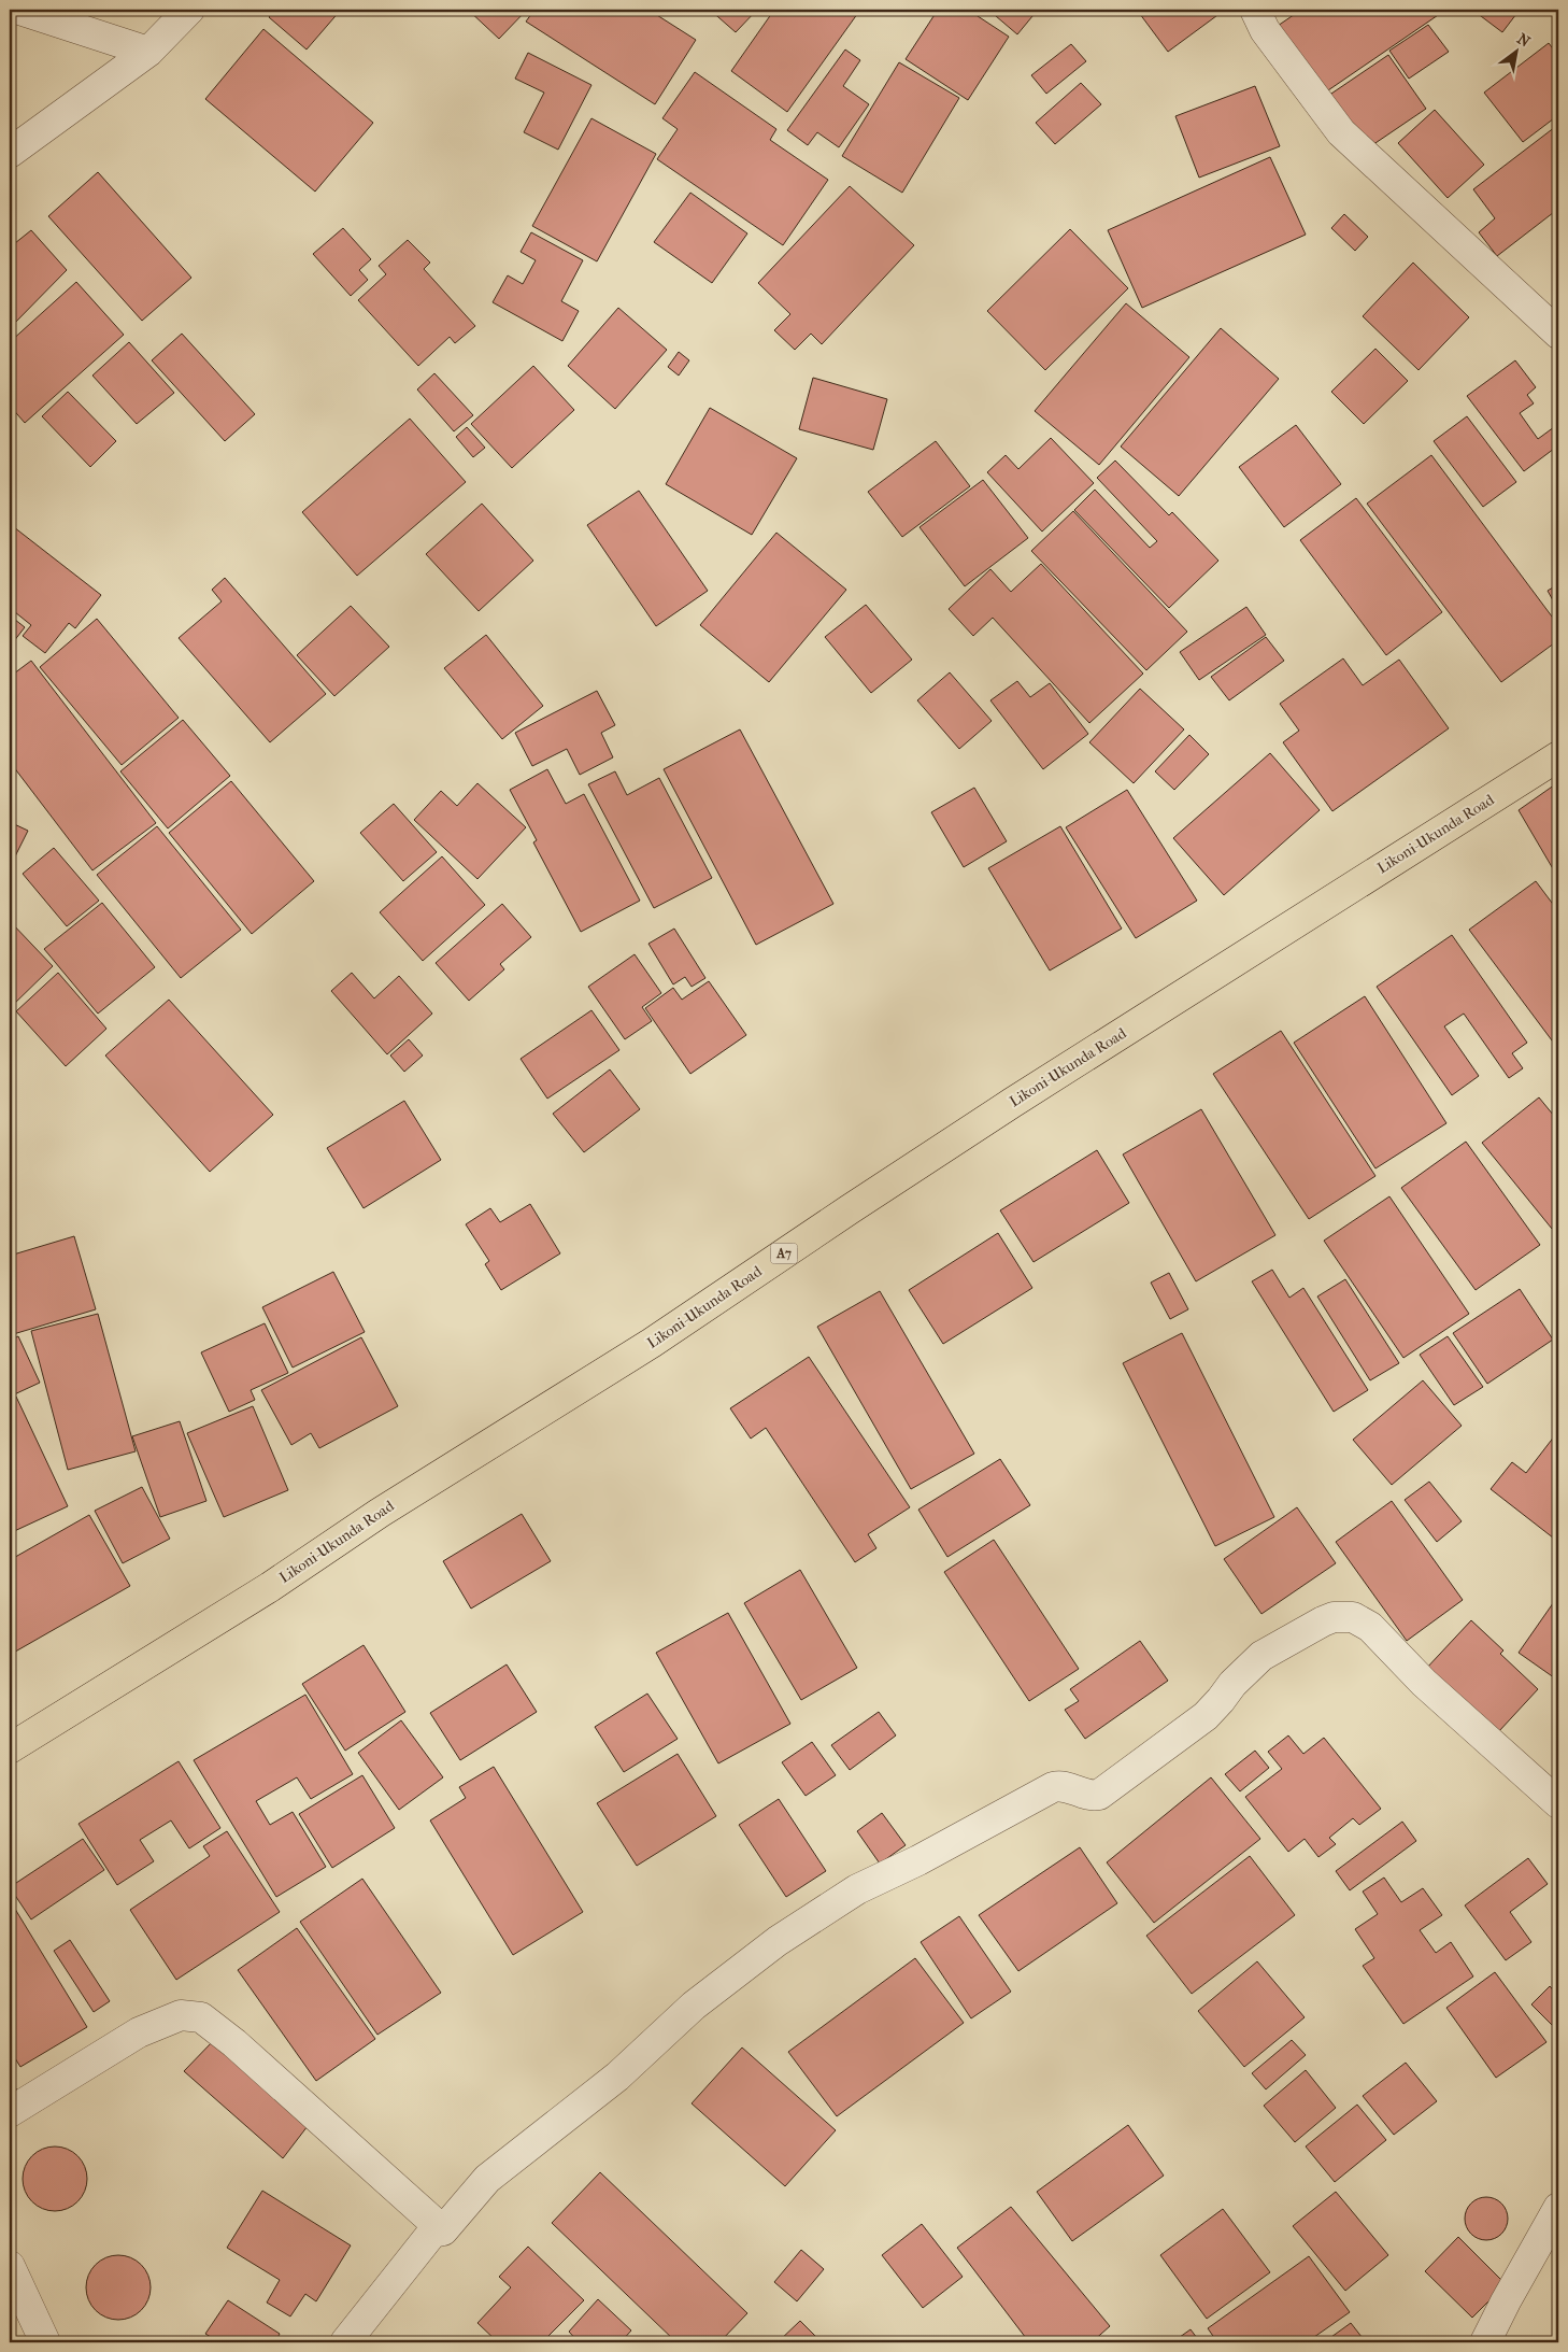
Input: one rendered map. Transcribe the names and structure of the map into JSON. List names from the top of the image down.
{
  "streets": {
    "highway": ["Likoni-Ukunda Road", "A7"]
  },
  "north": "top right"
}
